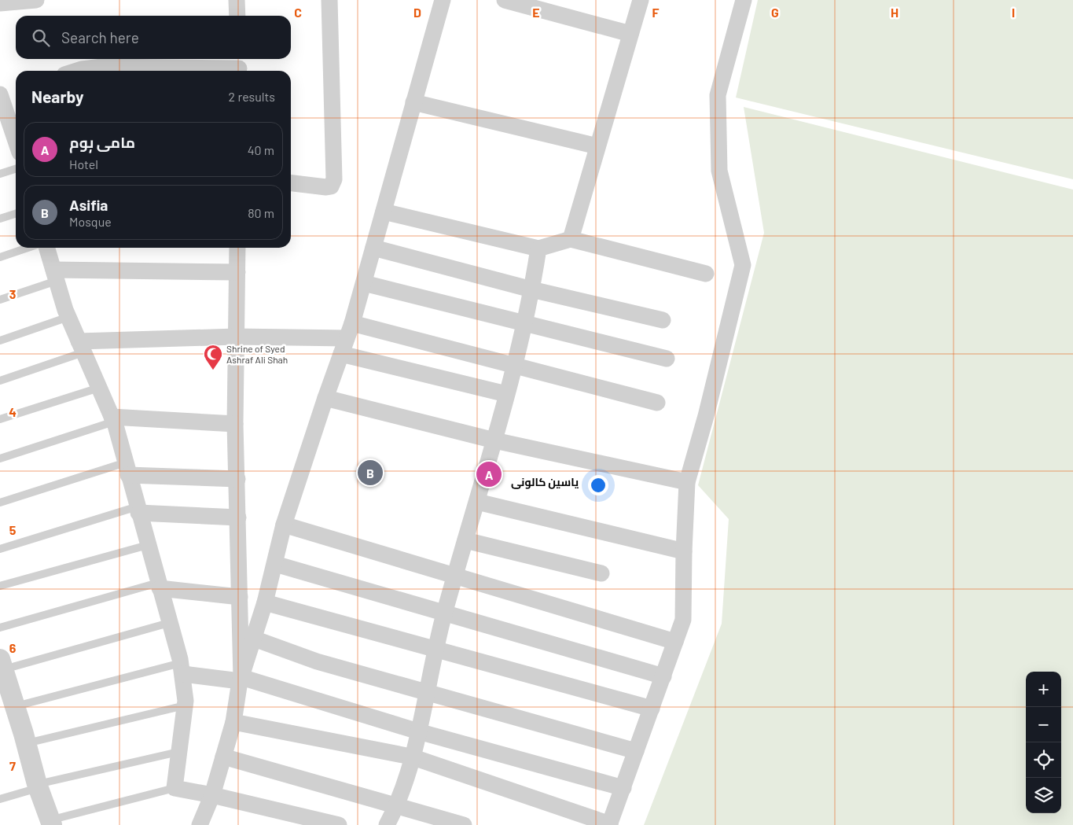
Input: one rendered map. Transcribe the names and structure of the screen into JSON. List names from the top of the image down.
{
  "districts": ["یاسین کالونی"],
  "places": {
    "mosque": ["Shrine of Syed Ashraf Ali Shah"]
  },
  "page": {
    "search": "Search here",
    "heading": ["Nearby", "2 results"],
    "list": [
      {
        "mark": "A",
        "name": "مامی ہوم",
        "note": "Hotel",
        "value": "40 m"
      },
      {
        "mark": "B",
        "name": "Asifia",
        "note": "Mosque",
        "value": "80 m"
      }
    ],
    "pins": ["B", "A"],
    "map_buttons": ["+", "−"]
  },
  "grid": {
    "columns": [
      "C",
      "D",
      "E",
      "F",
      "G",
      "H",
      "I"
    ],
    "rows": [
      "3",
      "4",
      "5",
      "6",
      "7"
    ]
  }
}
